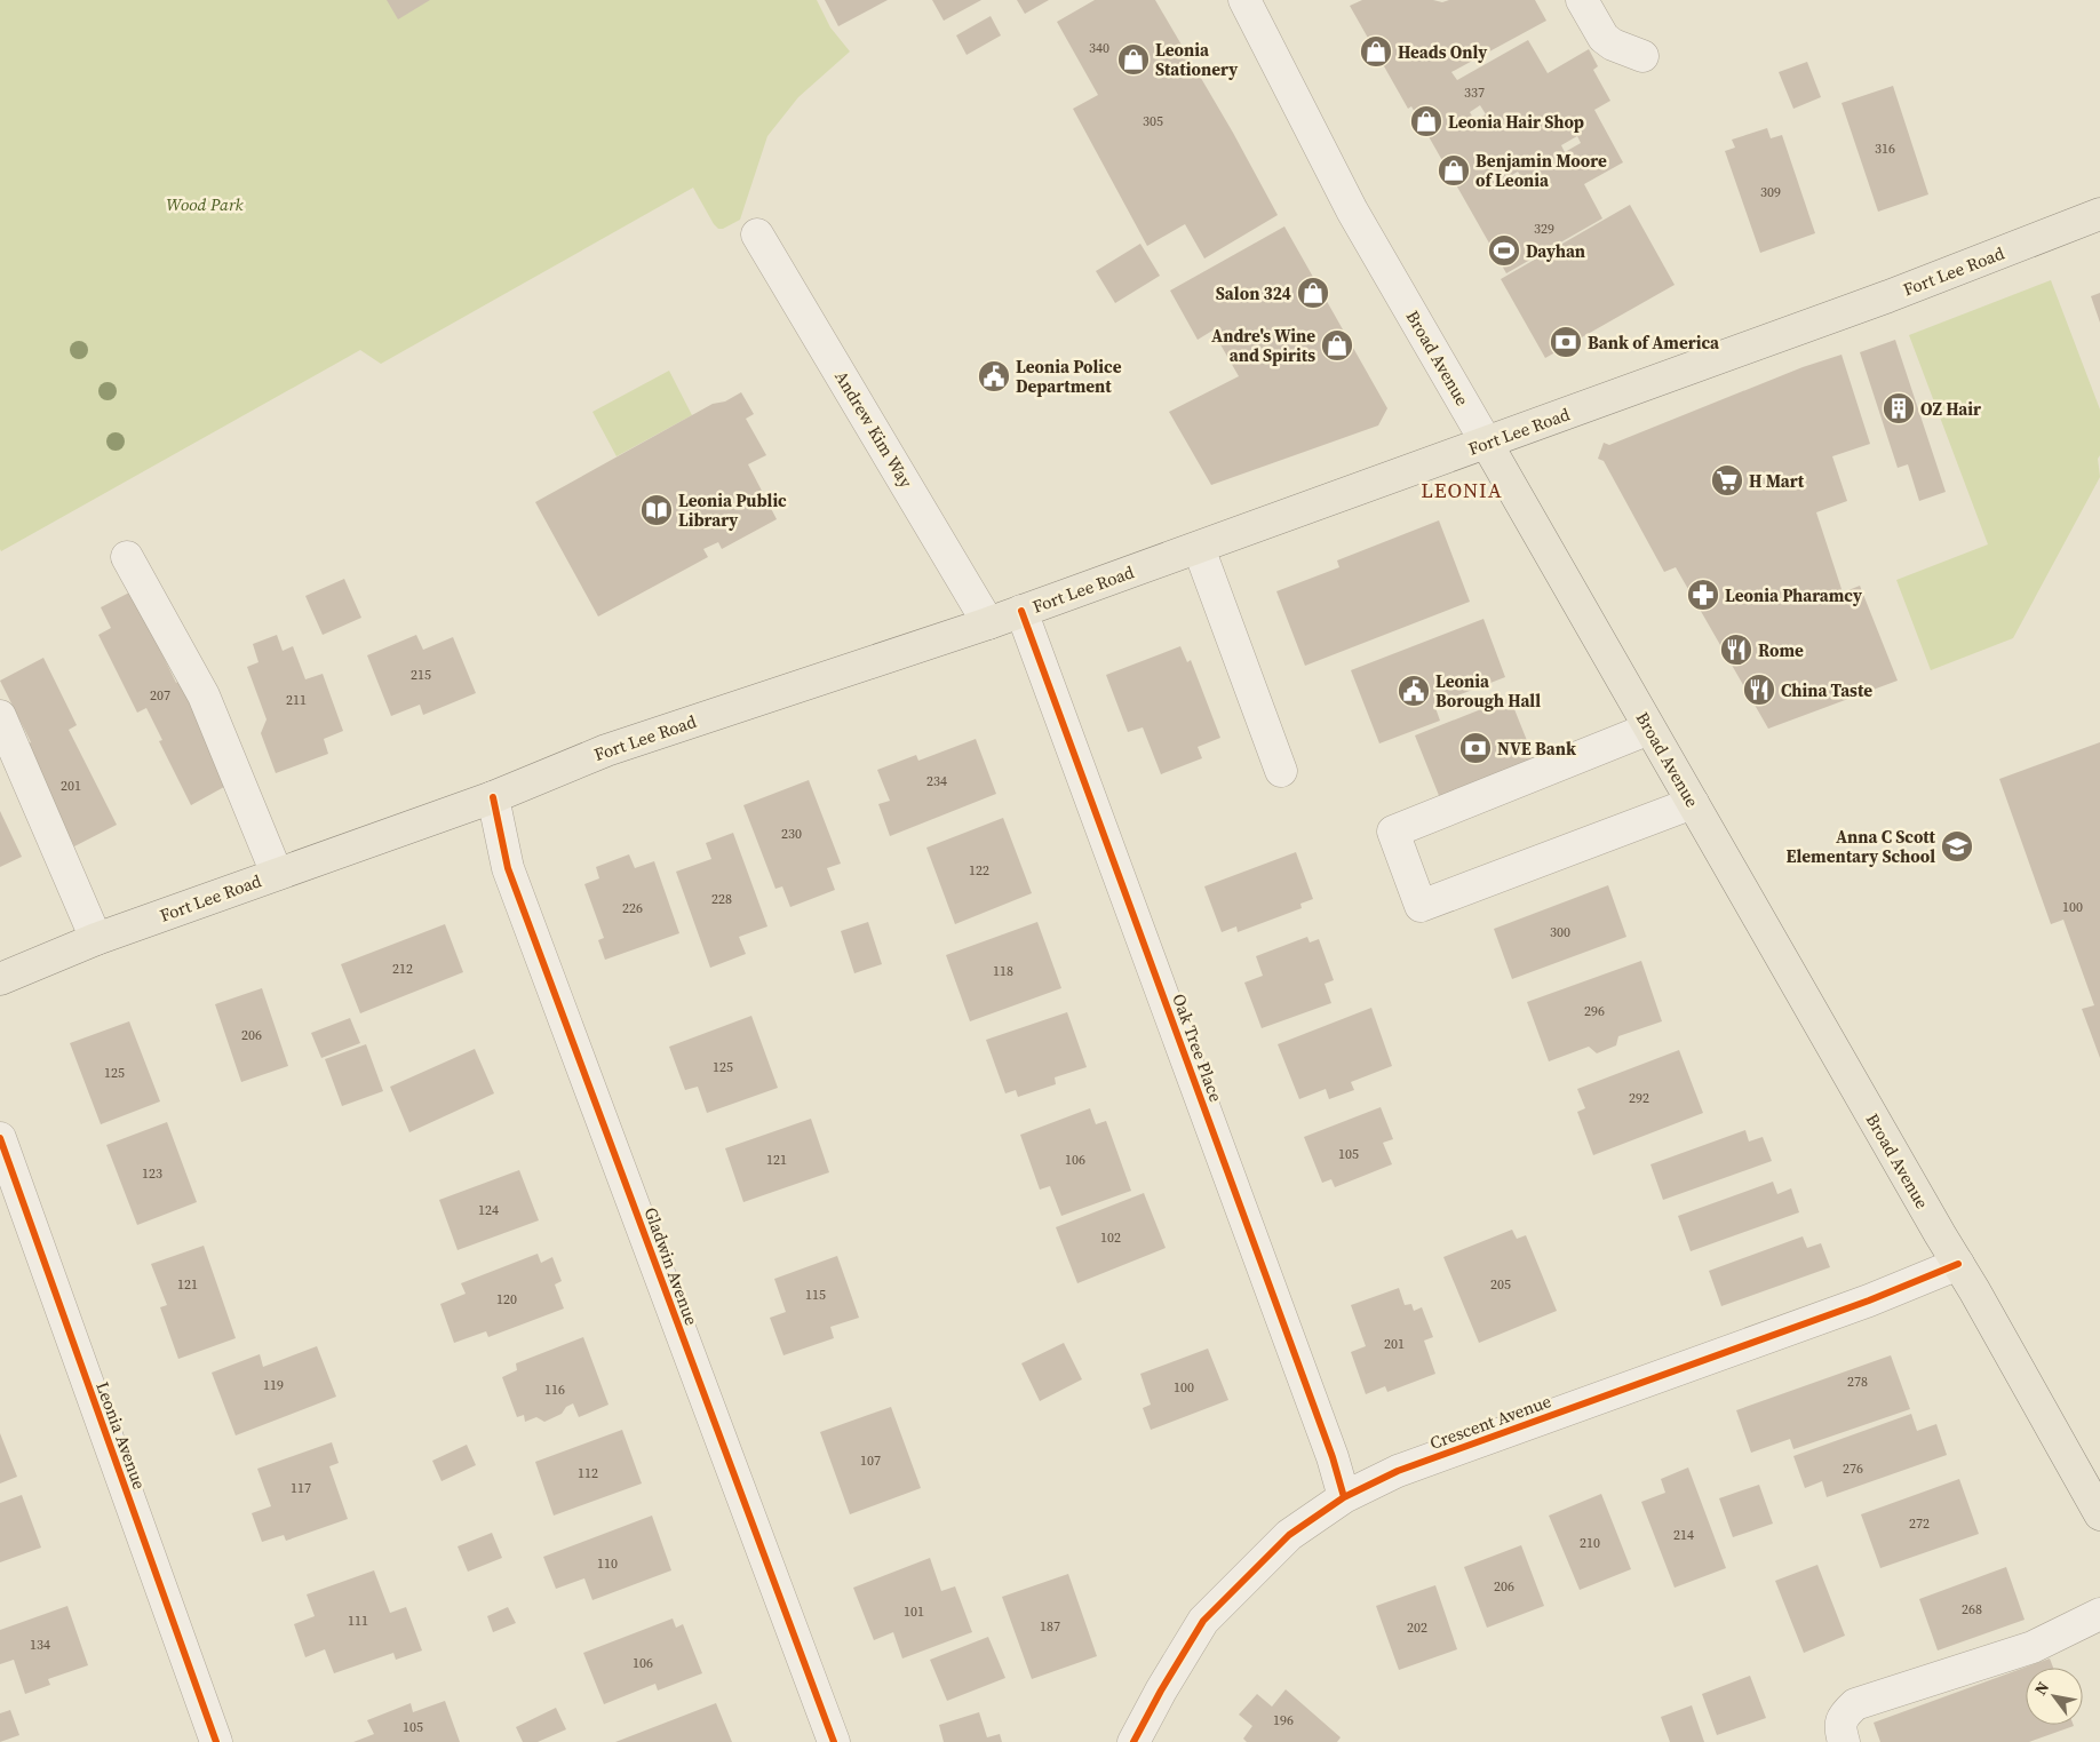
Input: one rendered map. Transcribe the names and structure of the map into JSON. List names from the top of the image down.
{
  "streets": {
    "main road": ["Fort Lee Road", "Broad Avenue"],
    "street": [
      "Andrew Kim Way",
      "Oak Tree Place",
      "Gladwin Avenue",
      "Crescent Avenue",
      "Leonia Avenue"
    ]
  },
  "crossings": [
    ["Fort Lee Road", "Broad Avenue"],
    ["Fort Lee Road", "Andrew Kim Way"],
    ["Fort Lee Road", "Oak Tree Place"],
    ["Fort Lee Road", "Gladwin Avenue"],
    ["Broad Avenue", "Crescent Avenue"],
    ["Oak Tree Place", "Crescent Avenue"]
  ],
  "districts": ["LEONIA"],
  "parks": ["Wood Park"],
  "places": {
    "shop": [
      "Heads Only",
      "Leonia Stationery",
      "Leonia Hair Shop",
      "Benjamin Moore of Leonia",
      "Salon 324",
      "Andre's Wine and Spirits"
    ],
    "sports": ["Dayhan"],
    "bank": ["Bank of America", "NVE Bank"],
    "public building": ["Leonia Police Department", "Leonia Borough Hall"],
    "building": ["OZ Hair"],
    "supermarket": ["H Mart"],
    "library": ["Leonia Public Library"],
    "pharmacy": ["Leonia Pharamcy"],
    "restaurant": ["Rome", "China Taste"],
    "school or university": ["Anna C Scott Elementary School"]
  },
  "house_numbers": [
    "340",
    "337",
    "305",
    "316",
    "309",
    "329",
    "215",
    "207",
    "211",
    "234",
    "201",
    "230",
    "122",
    "228",
    "100",
    "226",
    "300",
    "212",
    "118",
    "296",
    "206",
    "125",
    "125",
    "292",
    "105",
    "121",
    "106",
    "123",
    "124",
    "102",
    "121",
    "205",
    "115",
    "120",
    "201",
    "278",
    "119",
    "100",
    "116",
    "107",
    "276",
    "112",
    "117",
    "272",
    "214",
    "210",
    "110",
    "206",
    "268",
    "101",
    "111",
    "187",
    "202",
    "134",
    "106",
    "196",
    "105"
  ],
  "north": "top left"
}
